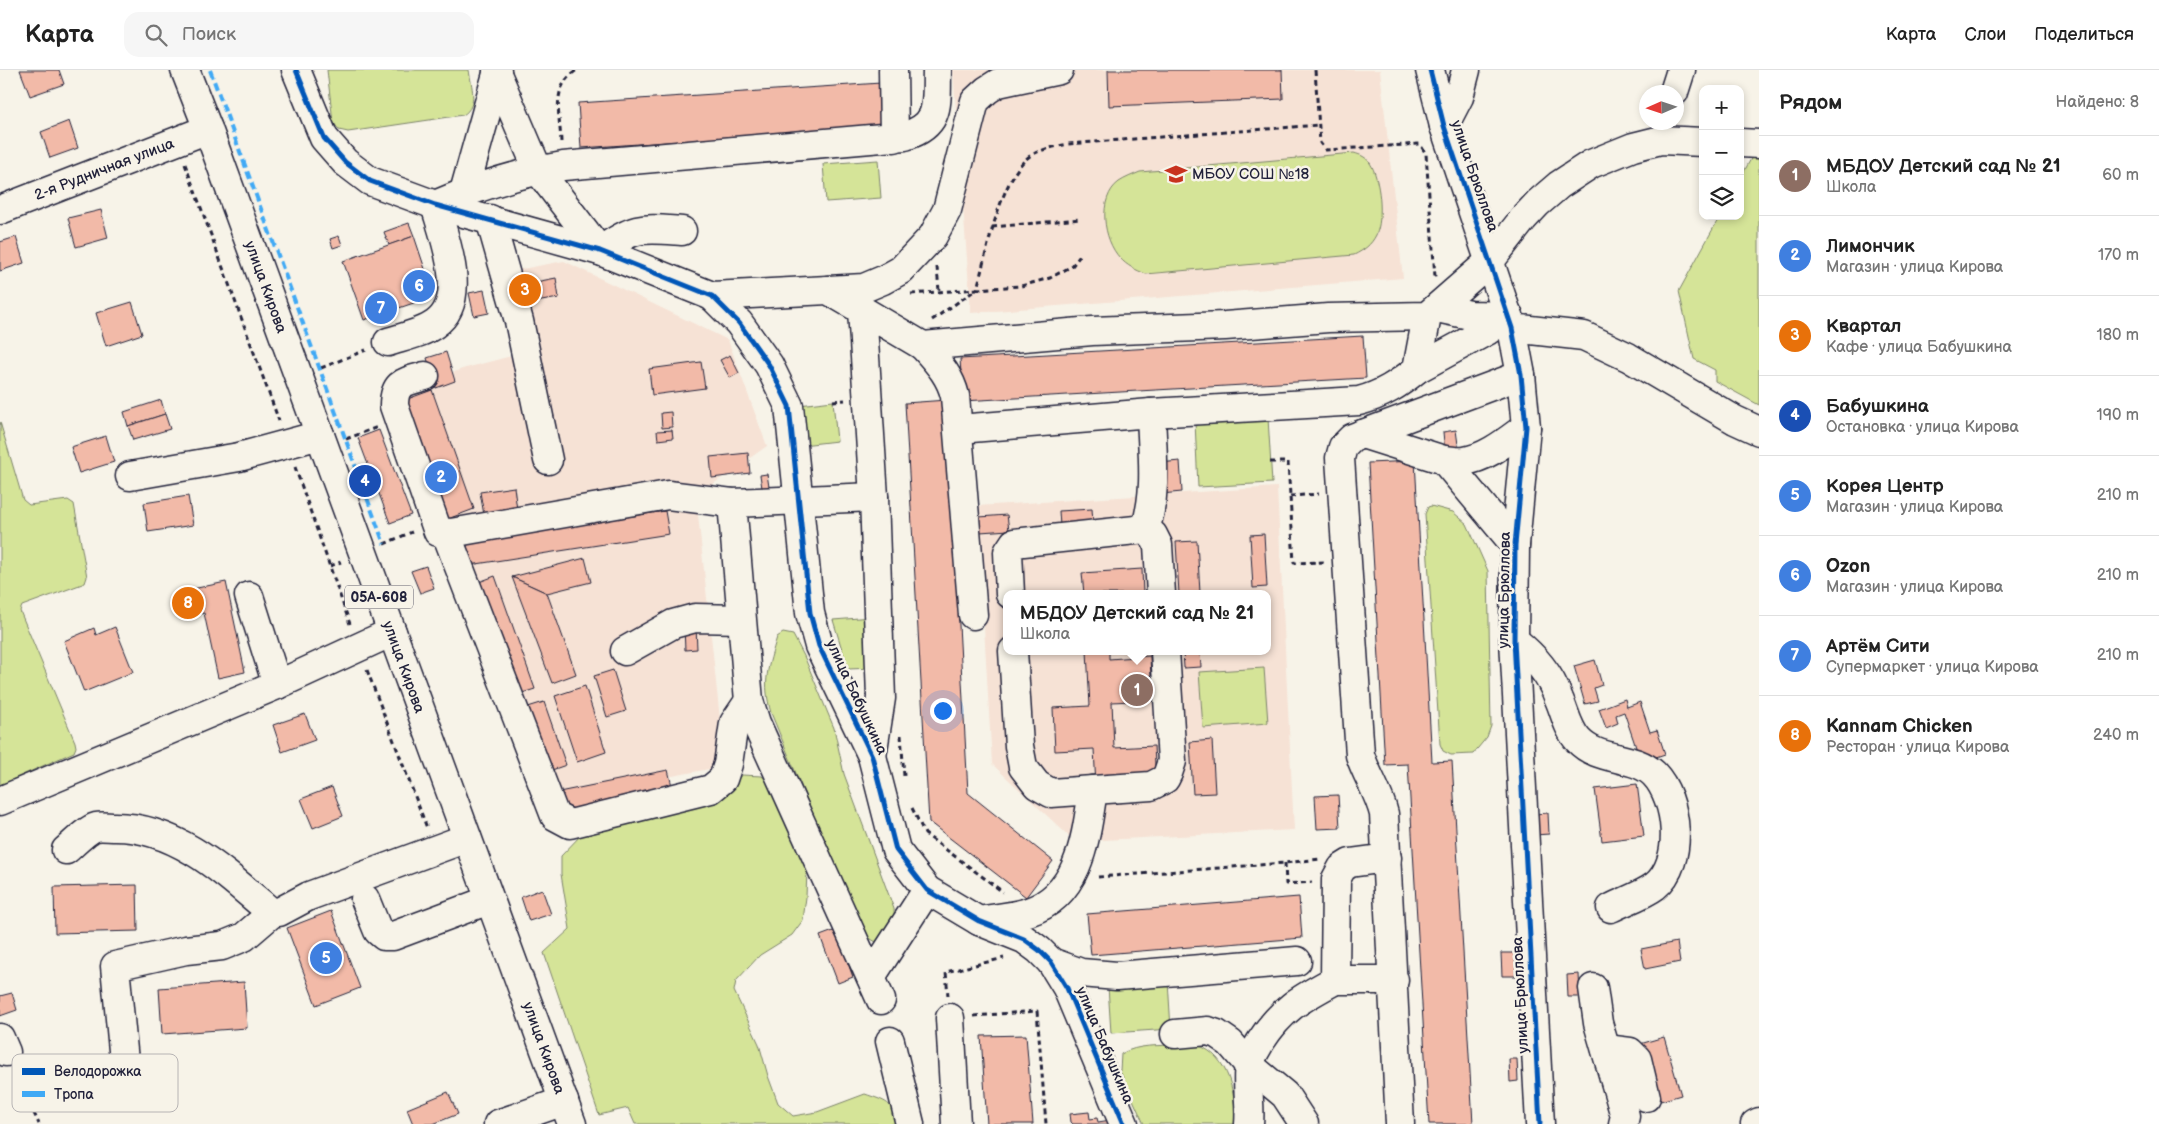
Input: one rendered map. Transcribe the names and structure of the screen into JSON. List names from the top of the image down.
{
  "streets": {
    "street": [
      "2-я Рудничная улица",
      "улица Брюллова",
      "улица Кирова",
      "05А-608",
      "улица Бабушкина"
    ]
  },
  "crossings": [
    ["2-я Рудничная улица", "улица Кирова"]
  ],
  "places": {
    "school or university": ["МБОУ СОШ №18"]
  },
  "legend": ["Велодорожка", "Тропа"],
  "north": "left",
  "page": {
    "header": "Карта",
    "search": "Поиск",
    "nav": ["Карта", "Слои", "Поделиться"],
    "heading": ["Рядом", "Найдено: 8"],
    "map_buttons": ["+", "−"],
    "list": [
      {
        "mark": "1",
        "name": "МБДОУ Детский сад № 21",
        "note": "Школа",
        "value": "60 m"
      },
      {
        "mark": "2",
        "name": "Лимончик",
        "note": "Магазин · улица Кирова",
        "value": "170 m"
      },
      {
        "mark": "3",
        "name": "Квартал",
        "note": "Кафе · улица Бабушкина",
        "value": "180 m"
      },
      {
        "mark": "4",
        "name": "Бабушкина",
        "note": "Остановка · улица Кирова",
        "value": "190 m"
      },
      {
        "mark": "5",
        "name": "Корея Центр",
        "note": "Магазин · улица Кирова",
        "value": "210 m"
      },
      {
        "mark": "6",
        "name": "Ozon",
        "note": "Магазин · улица Кирова",
        "value": "210 m"
      },
      {
        "mark": "7",
        "name": "Артём Сити",
        "note": "Супермаркет · улица Кирова",
        "value": "210 m"
      },
      {
        "mark": "8",
        "name": "Kannam Chicken",
        "note": "Ресторан · улица Кирова",
        "value": "240 m"
      }
    ],
    "pins": [
      "6",
      "3",
      "7",
      "2",
      "4",
      "8",
      "1",
      "5"
    ],
    "popup": ["МБДОУ Детский сад № 21", "Школа"]
  }
}
